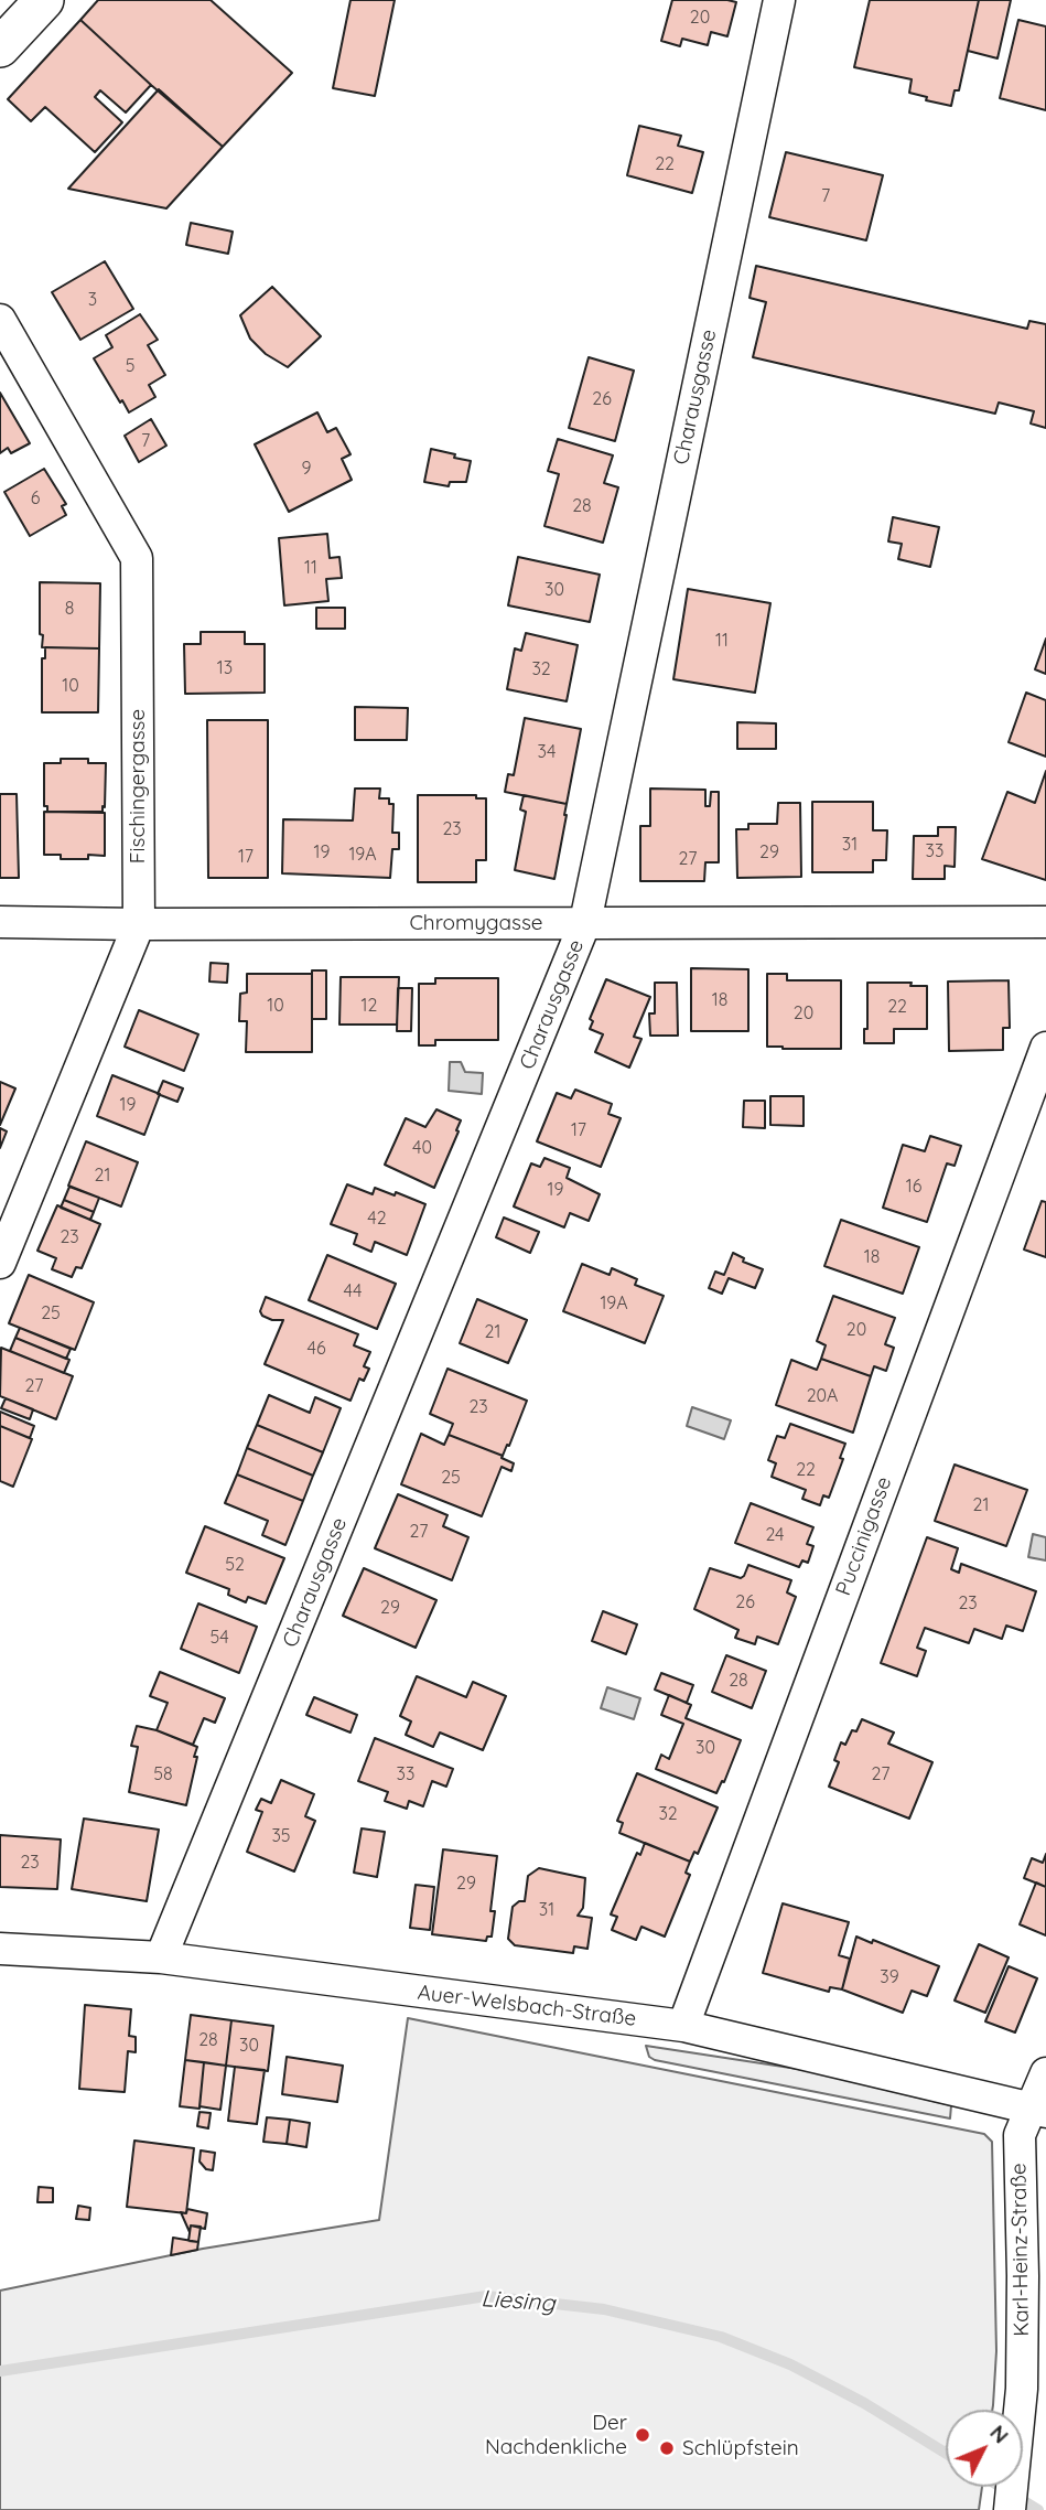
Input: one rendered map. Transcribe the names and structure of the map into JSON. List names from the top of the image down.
{
  "streets": {
    "street": [
      "Charausgasse",
      "Fischingergasse",
      "Chromygasse",
      "Puccinigasse",
      "Auer-Welsbach-Straße",
      "Karl-Heinz-Straße"
    ]
  },
  "crossings": [
    ["Charausgasse", "Chromygasse"],
    ["Charausgasse", "Auer-Welsbach-Straße"],
    ["Fischingergasse", "Chromygasse"],
    ["Puccinigasse", "Auer-Welsbach-Straße"],
    ["Auer-Welsbach-Straße", "Karl-Heinz-Straße"]
  ],
  "water": ["Liesing"],
  "places": ["Der Nachdenkliche", "Schlüpfstein"],
  "house_numbers": [
    "20",
    "22",
    "7",
    "3",
    "5",
    "26",
    "7",
    "9",
    "6",
    "28",
    "11",
    "30",
    "8",
    "11",
    "13",
    "32",
    "10",
    "34",
    "23",
    "31",
    "33",
    "19",
    "29",
    "19A",
    "17",
    "27",
    "18",
    "10",
    "12",
    "22",
    "20",
    "19",
    "17",
    "40",
    "21",
    "16",
    "19",
    "42",
    "23",
    "18",
    "44",
    "19A",
    "25",
    "20",
    "21",
    "46",
    "27",
    "20A",
    "23",
    "22",
    "25",
    "21",
    "27",
    "24",
    "52",
    "26",
    "23",
    "29",
    "54",
    "28",
    "30",
    "58",
    "33",
    "27",
    "32",
    "35",
    "23",
    "29",
    "31",
    "39",
    "28",
    "30"
  ],
  "north": "top right"
}
